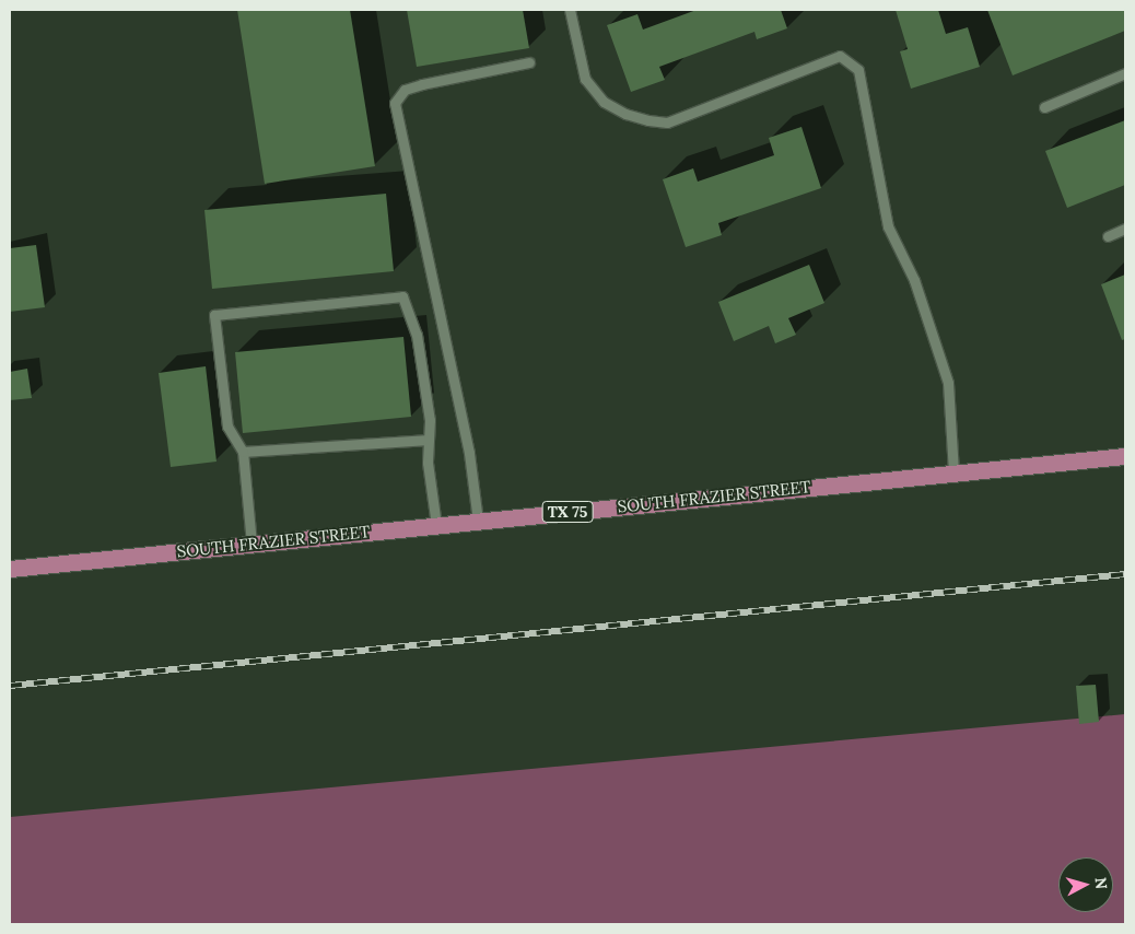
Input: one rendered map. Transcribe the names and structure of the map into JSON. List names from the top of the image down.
{
  "streets": {
    "main road": ["SOUTH FRAZIER STREET", "TX 75"]
  },
  "north": "right"
}
